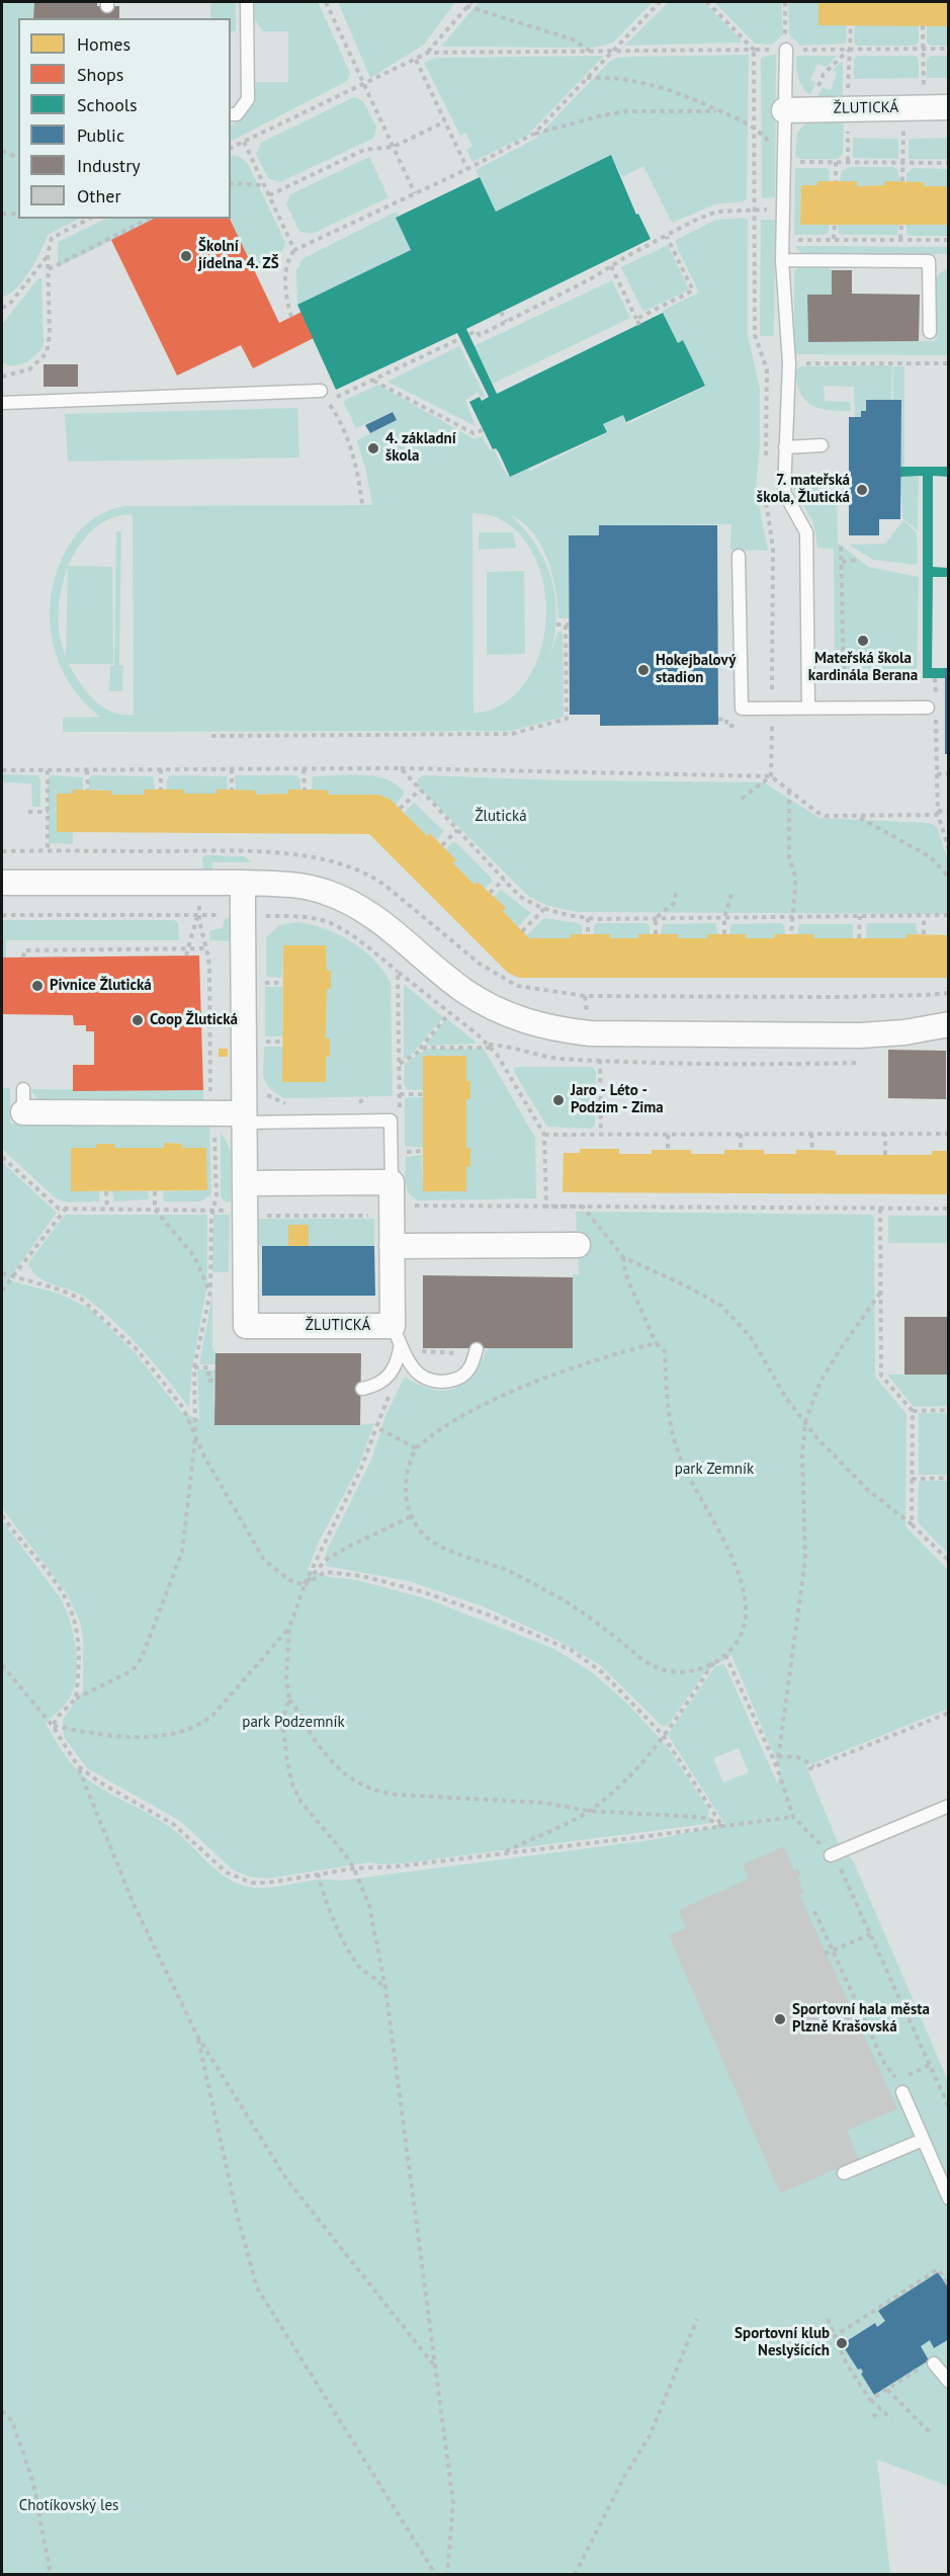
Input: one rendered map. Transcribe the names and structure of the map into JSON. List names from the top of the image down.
{
  "streets": {
    "street": ["ŽLUTICKÁ"]
  },
  "parks": [
    "Žlutická",
    "park Zemník",
    "park Podzemník",
    "Chotíkovský les"
  ],
  "places": [
    "Školní jídelna 4. ZŠ",
    "4. základní škola",
    "7. mateřská škola, Žlutická",
    "Mateřská škola kardinála Berana",
    "Hokejbalový stadion",
    "Pivnice Žlutická",
    "Coop Žlutická",
    "Jaro - Léto - Podzim - Zima",
    "Sportovní hala města Plzně Krašovská",
    "Sportovní klub Neslyšících"
  ],
  "legend": [
    "Homes",
    "Shops",
    "Schools",
    "Public",
    "Industry",
    "Other"
  ]
}
